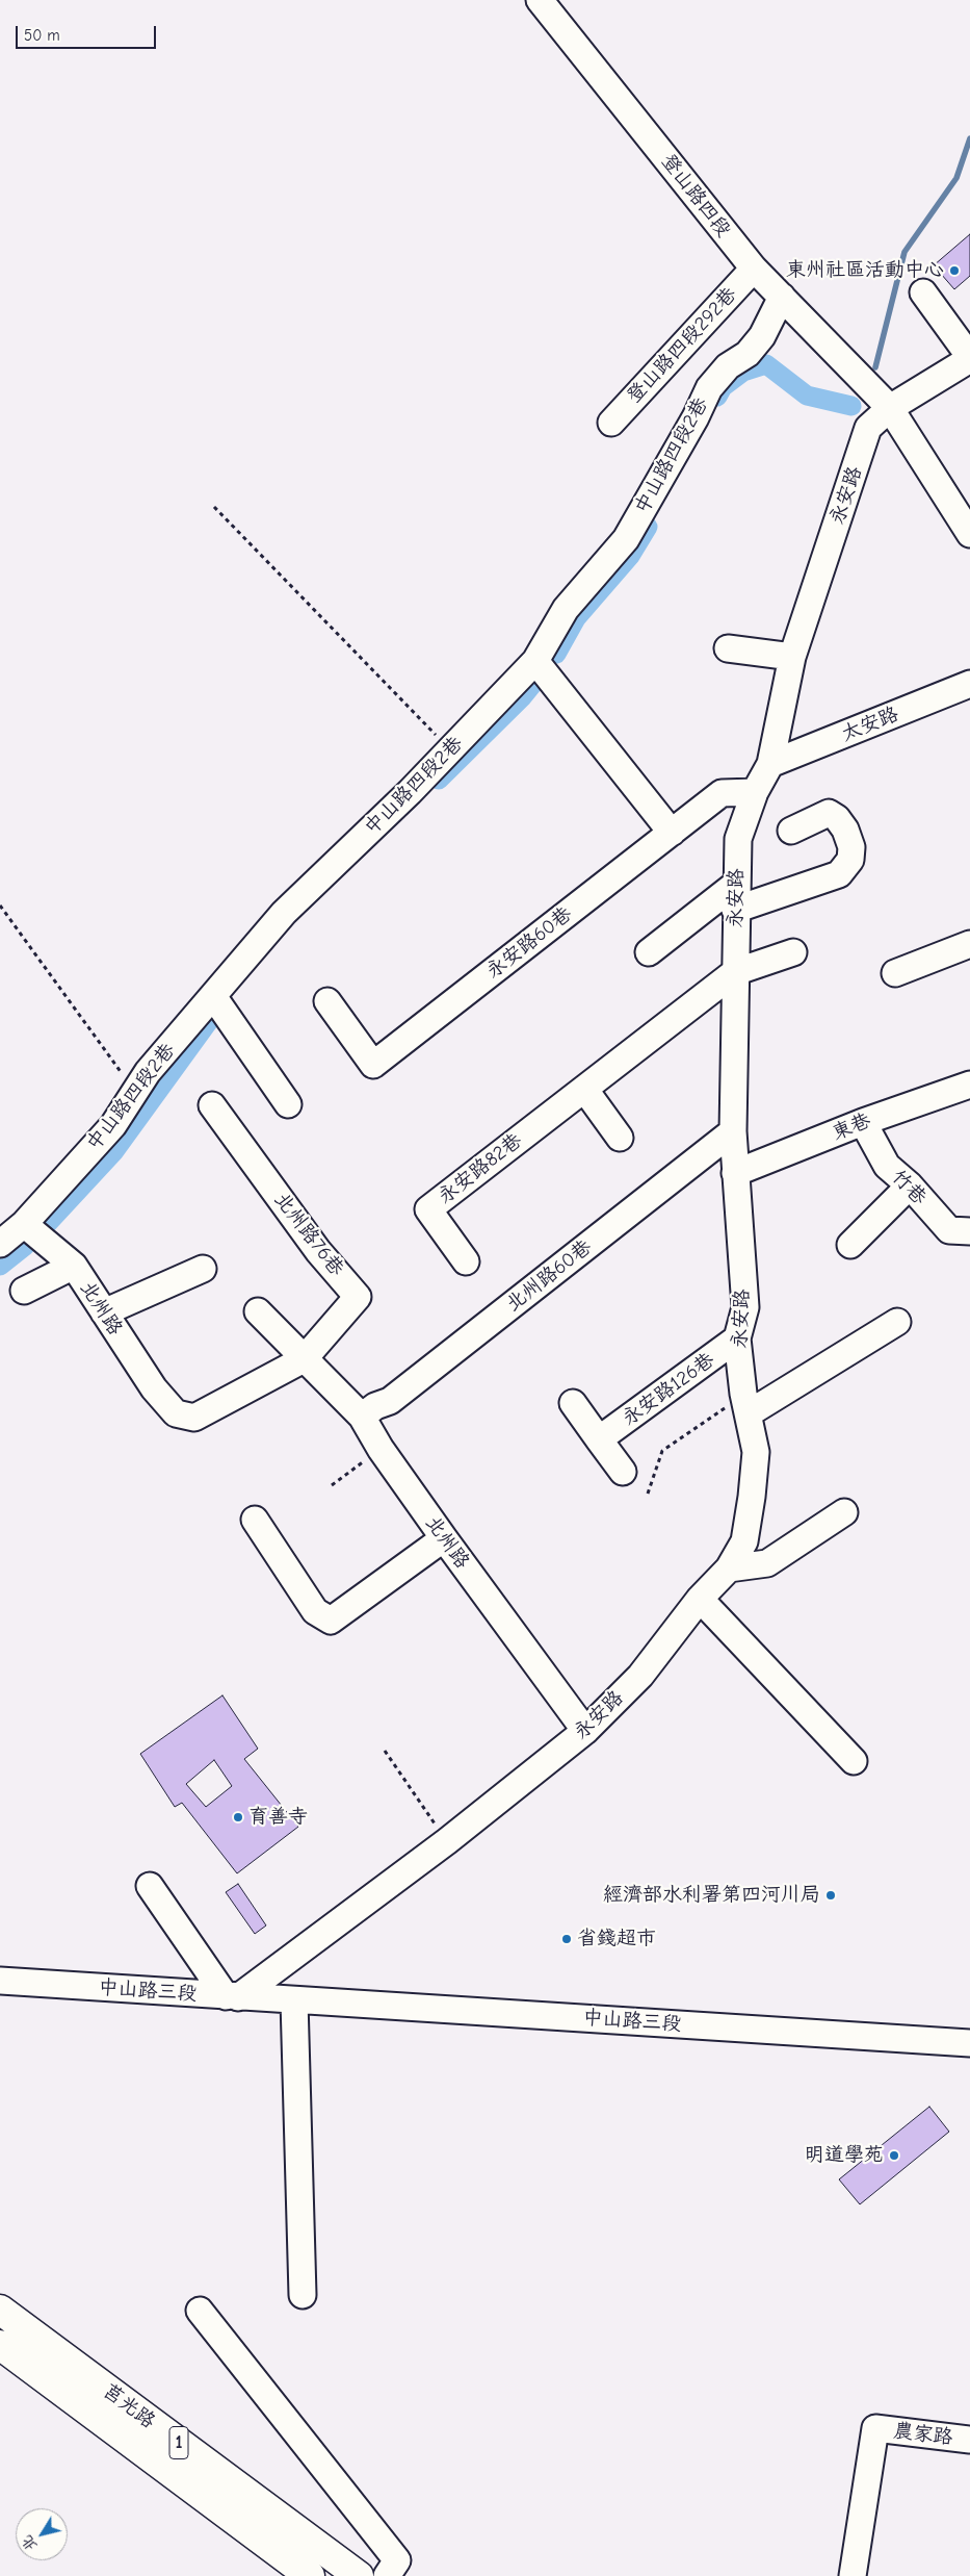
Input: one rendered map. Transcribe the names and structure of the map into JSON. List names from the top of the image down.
{
  "streets": {
    "main road": ["莒光路", "1"],
    "street": [
      "登山路四段",
      "登山路四段292巷",
      "中山路四段2巷",
      "永安路",
      "太安路",
      "永安路60巷",
      "東巷",
      "永安路82巷",
      "竹巷",
      "北州路76巷",
      "北州路60巷",
      "北州路",
      "永安路126巷",
      "中山路三段",
      "農家路"
    ]
  },
  "crossings": [
    ["登山路四段", "登山路四段292巷"],
    ["登山路四段", "中山路四段2巷"],
    ["登山路四段", "永安路"],
    ["中山路四段2巷", "北州路"],
    ["永安路", "太安路"],
    ["永安路", "永安路60巷"],
    ["永安路", "東巷"],
    ["永安路", "永安路82巷"],
    ["永安路", "北州路60巷"],
    ["永安路", "北州路"],
    ["永安路", "永安路126巷"],
    ["永安路", "中山路三段"],
    ["東巷", "竹巷"],
    ["北州路76巷", "北州路"],
    ["北州路60巷", "北州路"]
  ],
  "places": [
    "東州社區活動中心",
    "育善寺",
    "經濟部水利署第四河川局",
    "省錢超市",
    "明道學苑"
  ],
  "scale_bar": "50 m",
  "north": "bottom left"
}
